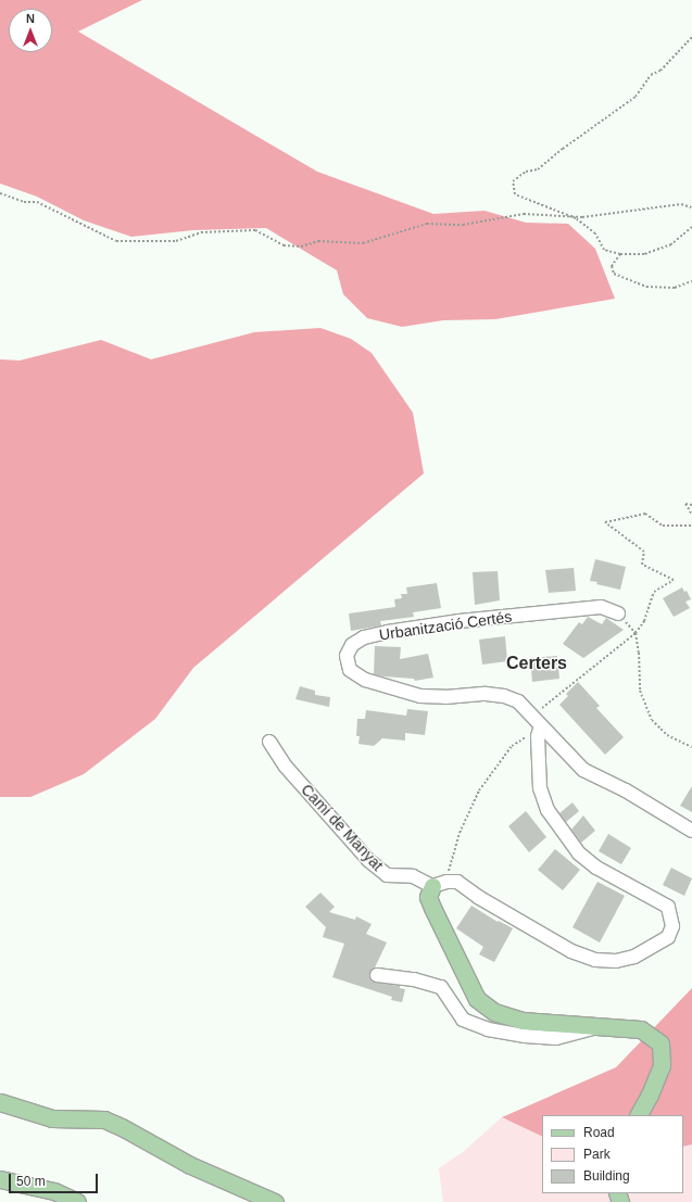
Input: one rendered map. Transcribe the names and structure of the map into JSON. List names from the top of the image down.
{
  "streets": {
    "street": ["Urbanització Certés", "Camí de Manyat"]
  },
  "districts": ["Certers"],
  "legend": ["Road", "Park", "Building"],
  "scale_bar": "50 m",
  "north": "top"
}
